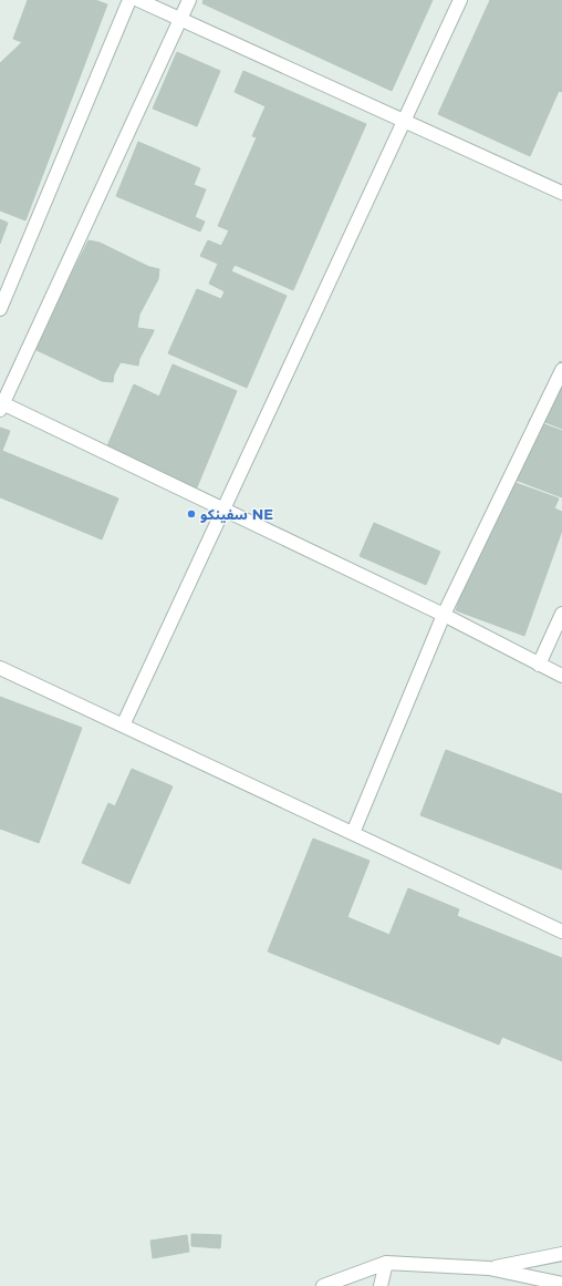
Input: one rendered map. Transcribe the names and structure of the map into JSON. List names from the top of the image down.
{
  "places": ["سفينكو NE"]
}
